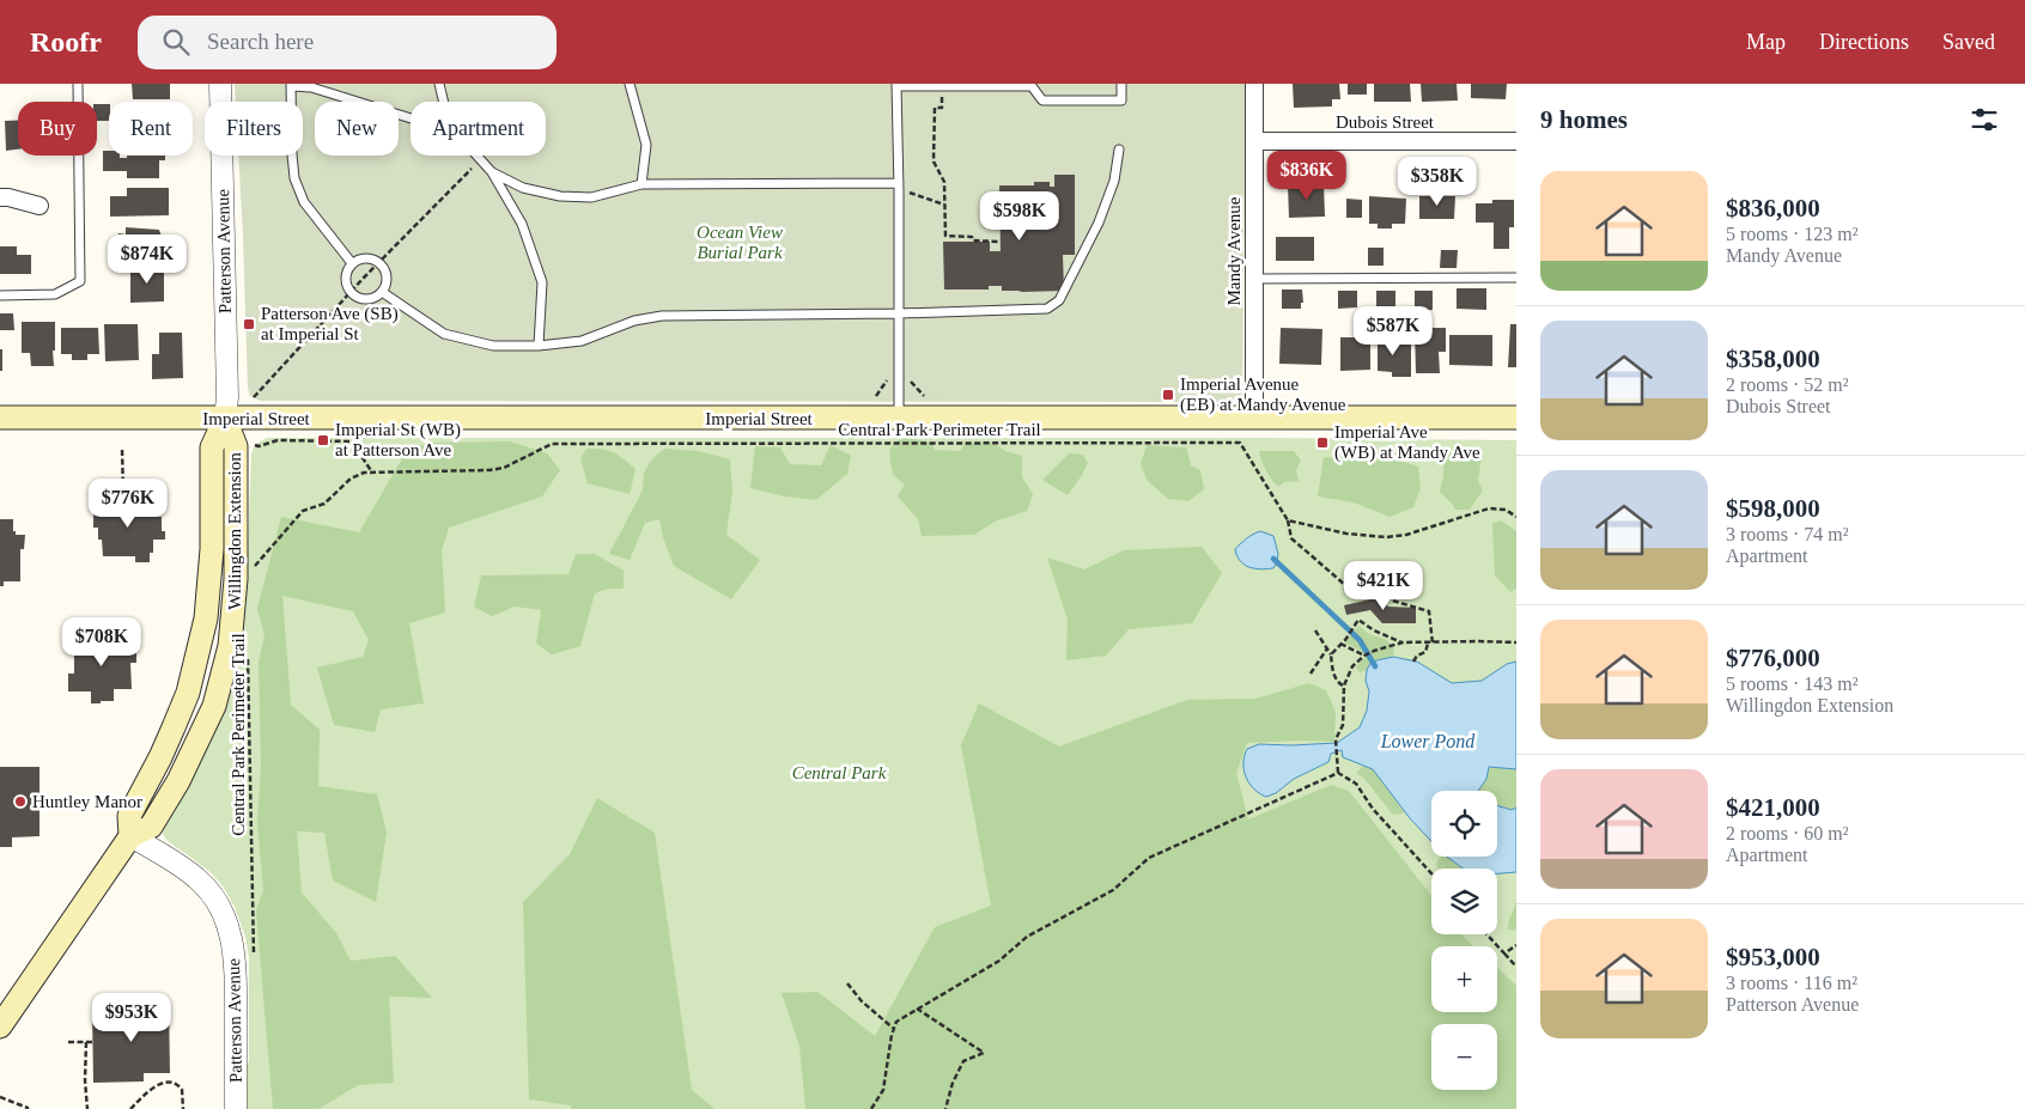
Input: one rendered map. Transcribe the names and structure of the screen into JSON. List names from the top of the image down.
{
  "streets": {
    "main road": ["Imperial Street", "Willingdon Extension"],
    "street": ["Dubois Street", "Patterson Avenue", "Mandy Avenue"],
    "path": ["Central Park Perimeter Trail"]
  },
  "crossings": [
    ["Dubois Street", "Mandy Avenue"],
    ["Patterson Avenue", "Imperial Street"],
    ["Patterson Avenue", "Willingdon Extension"],
    ["Mandy Avenue", "Imperial Street"],
    ["Imperial Street", "Willingdon Extension"]
  ],
  "water": ["Lower Pond"],
  "parks": ["Ocean View Burial Park", "Central Park"],
  "places": {
    "transit": [
      "Patterson Ave (SB) at Imperial St",
      "Imperial Avenue (EB) at Mandy Avenue",
      "Imperial St (WB) at Patterson Ave",
      "Imperial Ave (WB) at Mandy Ave"
    ],
    "other": ["Huntley Manor"]
  },
  "page": {
    "header": "Roofr",
    "search": "Search here",
    "nav": ["Map", "Directions", "Saved"],
    "heading": "9 homes",
    "chip": [
      "Buy",
      "Rent",
      "Filters",
      "New",
      "Apartment"
    ],
    "price": [
      "$836K",
      "$358K",
      "$598K",
      "$874K",
      "$587K",
      "$776K",
      "$421K",
      "$708K",
      "$953K"
    ],
    "list": [
      {
        "name": "$836,000",
        "note": "5 rooms · 123 m² · Mandy Avenue"
      },
      {
        "name": "$358,000",
        "note": "2 rooms · 52 m² · Dubois Street"
      },
      {
        "name": "$598,000",
        "note": "3 rooms · 74 m² · Apartment"
      },
      {
        "name": "$776,000",
        "note": "5 rooms · 143 m² · Willingdon Extension"
      },
      {
        "name": "$421,000",
        "note": "2 rooms · 60 m² · Apartment"
      },
      {
        "name": "$953,000",
        "note": "3 rooms · 116 m² · Patterson Avenue"
      }
    ],
    "map_buttons": ["+", "−"]
  }
}
